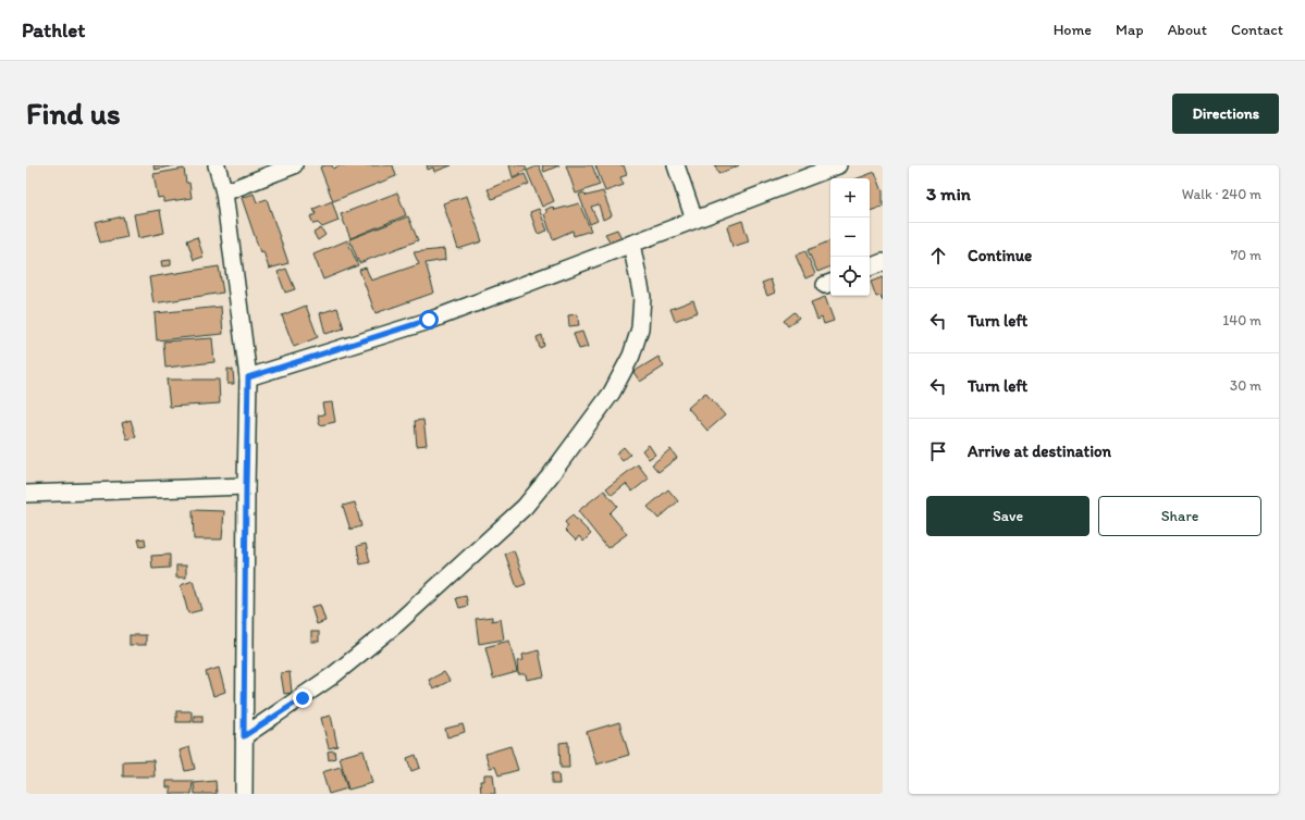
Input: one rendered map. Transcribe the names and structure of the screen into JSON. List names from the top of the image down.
{
  "page": {
    "header": "Pathlet",
    "nav": [
      "Home",
      "Map",
      "About",
      "Contact"
    ],
    "buttons": [
      "Directions",
      ["Save", "Share"]
    ],
    "title": "Find us",
    "heading": ["3 min", "Walk · 240 m"],
    "map_buttons": ["+", "−"],
    "list": [
      ["Continue", "70 m"],
      ["Turn left", "140 m"],
      ["Turn left", "30 m"],
      "Arrive at destination"
    ]
  }
}
